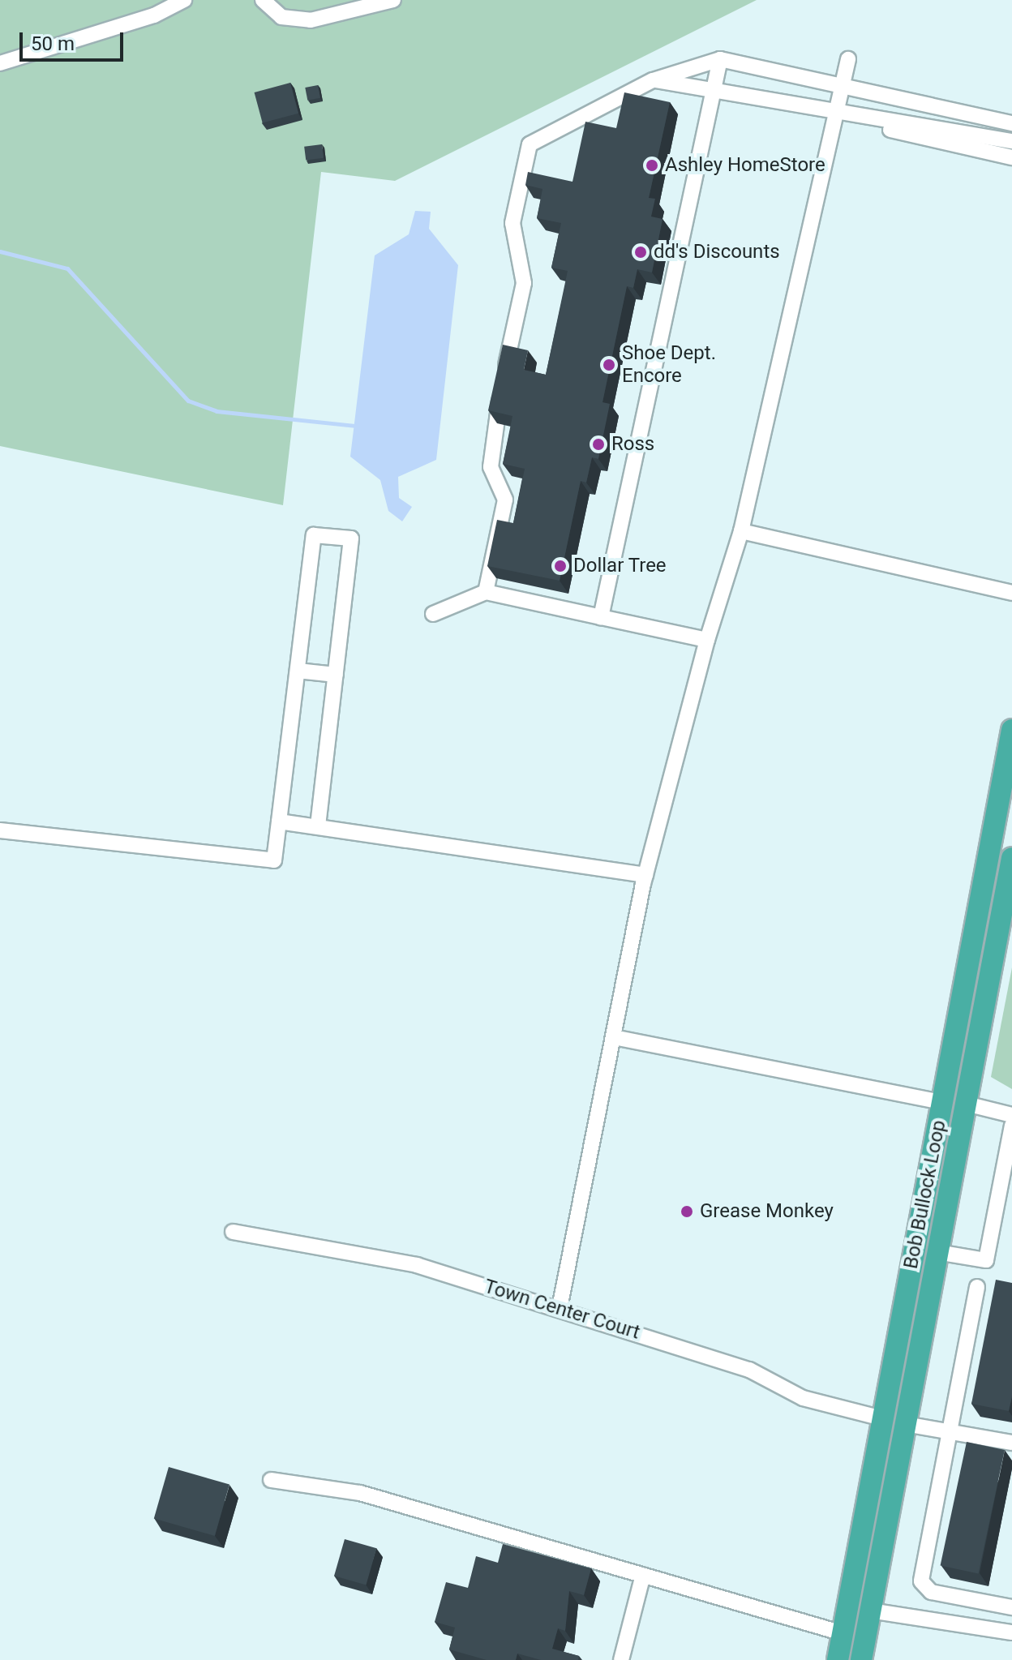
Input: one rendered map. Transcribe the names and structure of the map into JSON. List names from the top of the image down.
{
  "streets": {
    "highway": ["Bob Bullock Loop"],
    "street": ["Town Center Court"]
  },
  "crossings": [
    ["Bob Bullock Loop", "Town Center Court"]
  ],
  "places": [
    "Ashley HomeStore",
    "dd's Discounts",
    "Shoe Dept. Encore",
    "Ross",
    "Dollar Tree",
    "Grease Monkey"
  ],
  "scale_bar": "50 m"
}
